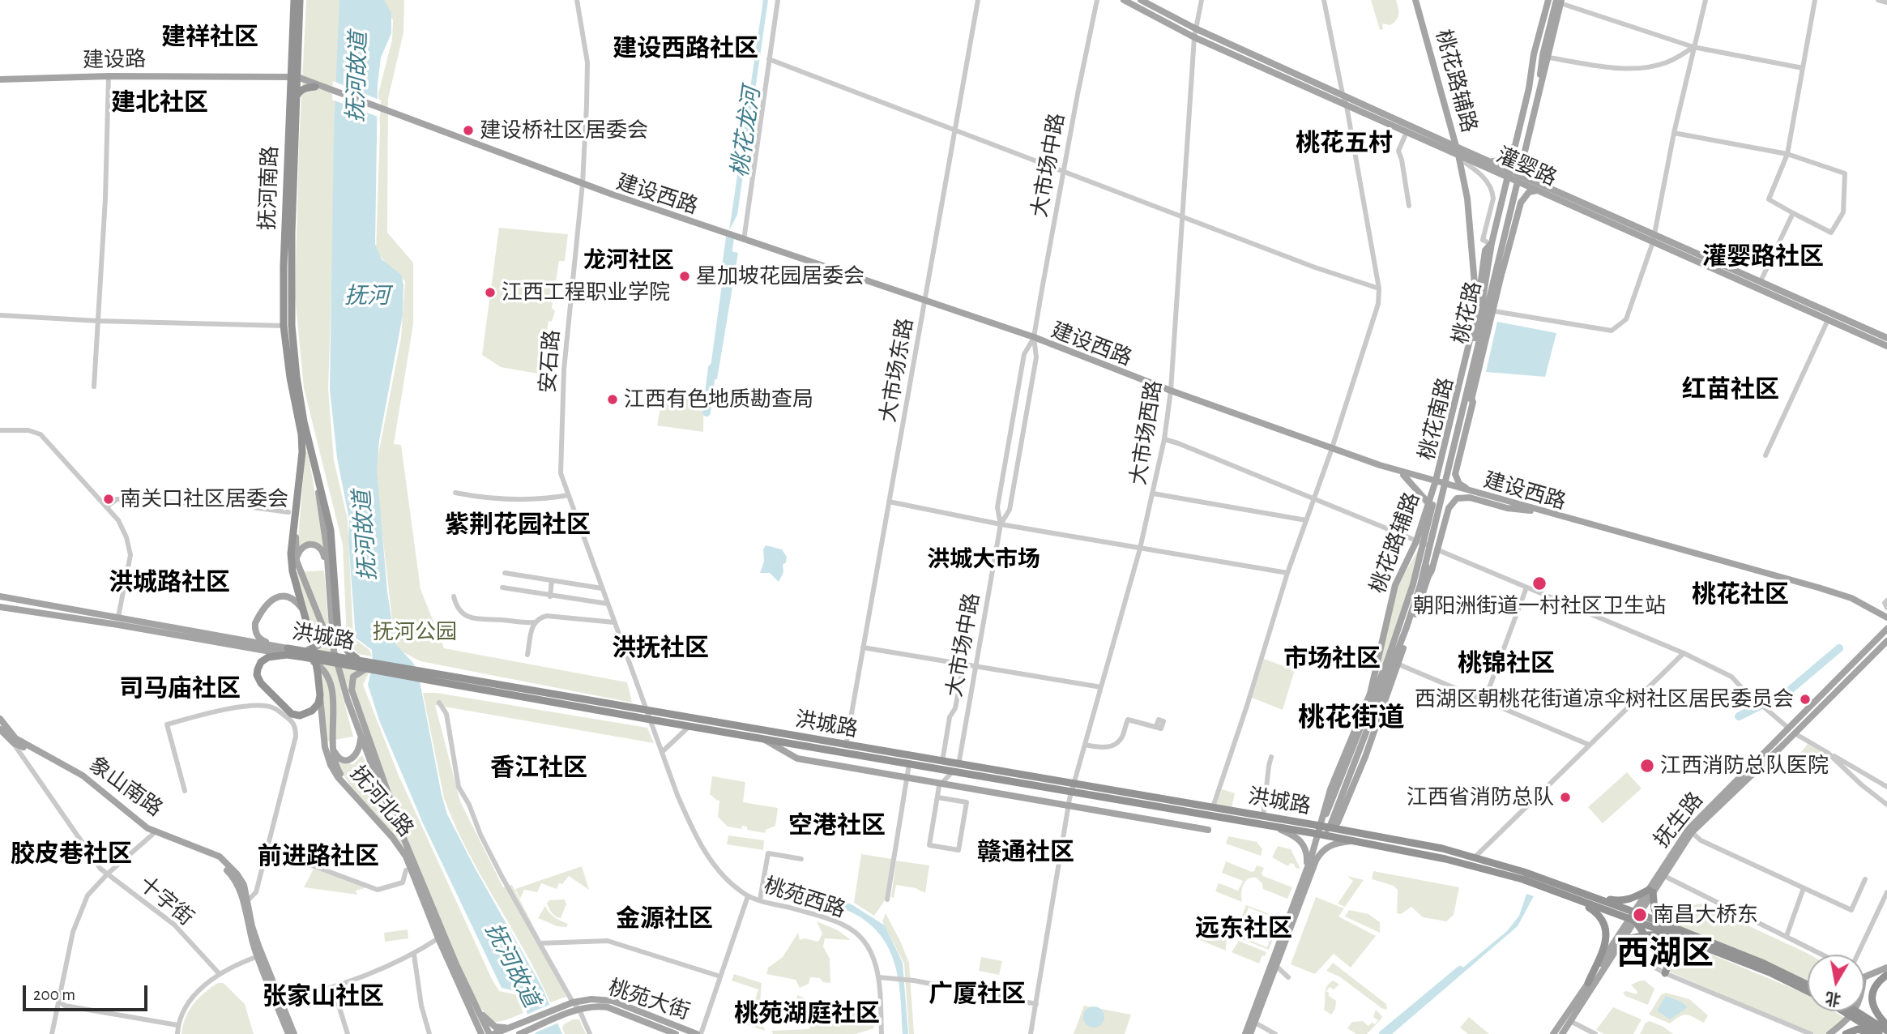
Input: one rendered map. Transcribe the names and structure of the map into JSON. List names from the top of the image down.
{
  "streets": {
    "highway": ["抚河南路", "洪城路", "抚河北路"],
    "main road": [
      "建设路",
      "桃花路辅路",
      "灌婴路",
      "建设西路",
      "桃花路",
      "桃花南路",
      "象山南路",
      "抚生路",
      "桃苑大街"
    ],
    "street": [
      "大市场中路",
      "安石路",
      "大市场东路",
      "大市场西路",
      "桃苑西路",
      "十字街"
    ]
  },
  "crossings": [
    ["建设路", "抚河南路"],
    ["建设路", "建设西路"],
    ["桃花路辅路", "灌婴路"],
    ["桃花路辅路", "建设西路"],
    ["桃花路辅路", "桃花路"],
    ["桃花路辅路", "桃花南路"],
    ["桃花路辅路", "洪城路"],
    ["大市场中路", "建设西路"],
    ["大市场中路", "洪城路"],
    ["灌婴路", "桃花路"],
    ["灌婴路", "桃花南路"],
    ["灌婴路", "大市场西路"],
    ["抚河南路", "建设西路"],
    ["抚河南路", "抚河北路"],
    ["建设西路", "桃花路"],
    ["建设西路", "安石路"],
    ["建设西路", "大市场东路"],
    ["建设西路", "桃花南路"],
    ["建设西路", "大市场西路"],
    ["桃花路", "桃花南路"],
    ["桃花路", "洪城路"],
    ["安石路", "洪城路"],
    ["安石路", "桃苑西路"],
    ["大市场东路", "洪城路"],
    ["桃花南路", "洪城路"],
    ["大市场西路", "洪城路"],
    ["洪城路", "抚生路"],
    ["洪城路", "桃苑西路"],
    ["象山南路", "十字街"],
    ["抚河北路", "桃苑大街"]
  ],
  "districts": [
    "建祥社区",
    "建设西路社区",
    "建北社区",
    "桃花五村",
    "灌婴路社区",
    "龙河社区",
    "红苗社区",
    "紫荆花园社区",
    "洪城大市场",
    "洪城路社区",
    "桃花社区",
    "洪抚社区",
    "市场社区",
    "桃锦社区",
    "司马庙社区",
    "桃花街道",
    "香江社区",
    "空港社区",
    "赣通社区",
    "胶皮巷社区",
    "前进路社区",
    "金源社区",
    "远东社区",
    "西湖区",
    "广厦社区",
    "张家山社区",
    "桃苑湖庭社区"
  ],
  "water": ["抚河故道", "桃花龙河", "抚河"],
  "parks": ["抚河公园"],
  "places": [
    "建设桥社区居委会",
    "星加坡花园居委会",
    "江西工程职业学院",
    "江西有色地质勘查局",
    "南关口社区居委会",
    "朝阳洲街道一村社区卫生站",
    "西湖区朝桃花街道凉伞树社区居民委员会",
    "江西消防总队医院",
    "江西省消防总队",
    "南昌大桥东"
  ],
  "scale_bar": "200 m",
  "north": "bottom"
}
